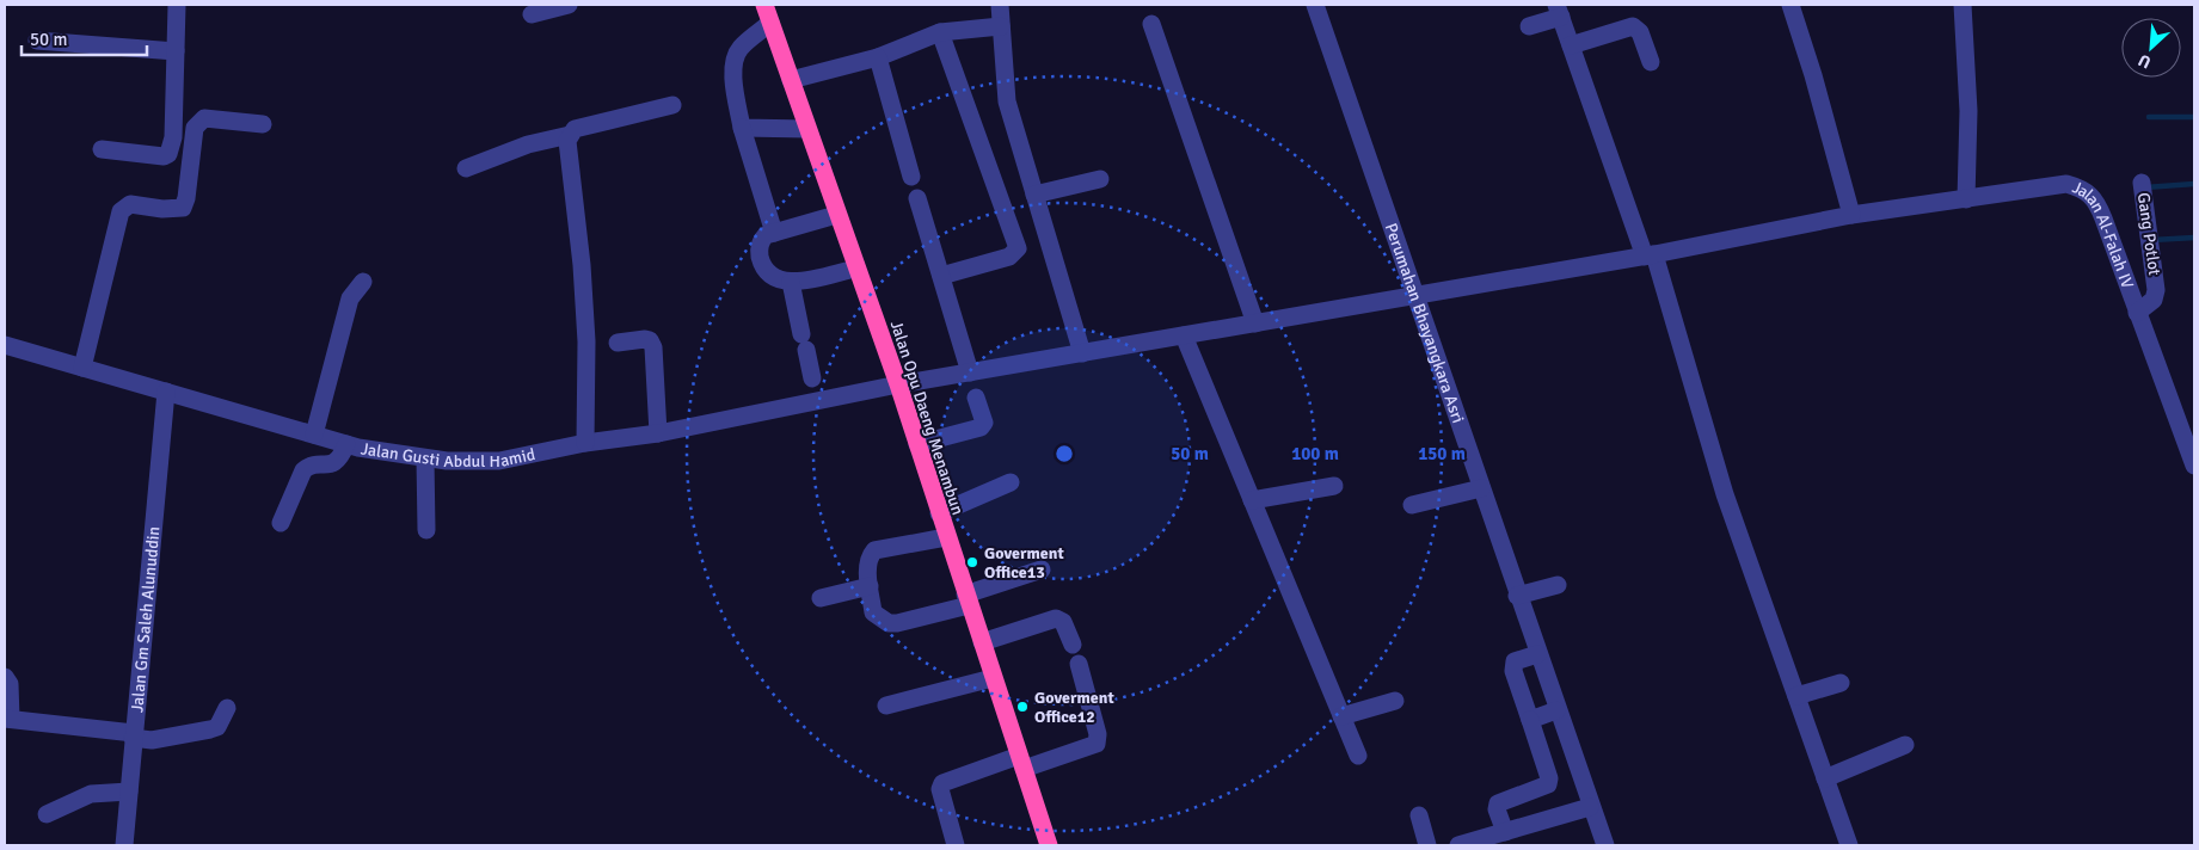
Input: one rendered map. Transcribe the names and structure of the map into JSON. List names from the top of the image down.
{
  "streets": {
    "highway": ["Jalan Opu Daeng Menambun"],
    "street": [
      "Gang Potlot",
      "Jalan Al-Falah IV",
      "Perumahan Bhayangkara Asri",
      "Jalan Gusti Abdul Hamid",
      "Jalan Gm Saleh Alunuddin"
    ]
  },
  "crossings": [
    ["Gang Potlot", "Jalan Al-Falah IV"],
    ["Jalan Al-Falah IV", "Perumahan Bhayangkara Asri"],
    ["Jalan Al-Falah IV", "Jalan Gusti Abdul Hamid"],
    ["Perumahan Bhayangkara Asri", "Jalan Gusti Abdul Hamid"],
    ["Jalan Opu Daeng Menambun", "Jalan Gusti Abdul Hamid"],
    ["Jalan Gusti Abdul Hamid", "Jalan Gm Saleh Alunuddin"]
  ],
  "places": ["Goverment Office13", "Goverment Office12"],
  "scale_bar": "50 m",
  "north": "bottom left",
  "rings": ["50 m", "100 m", "150 m"]
}
